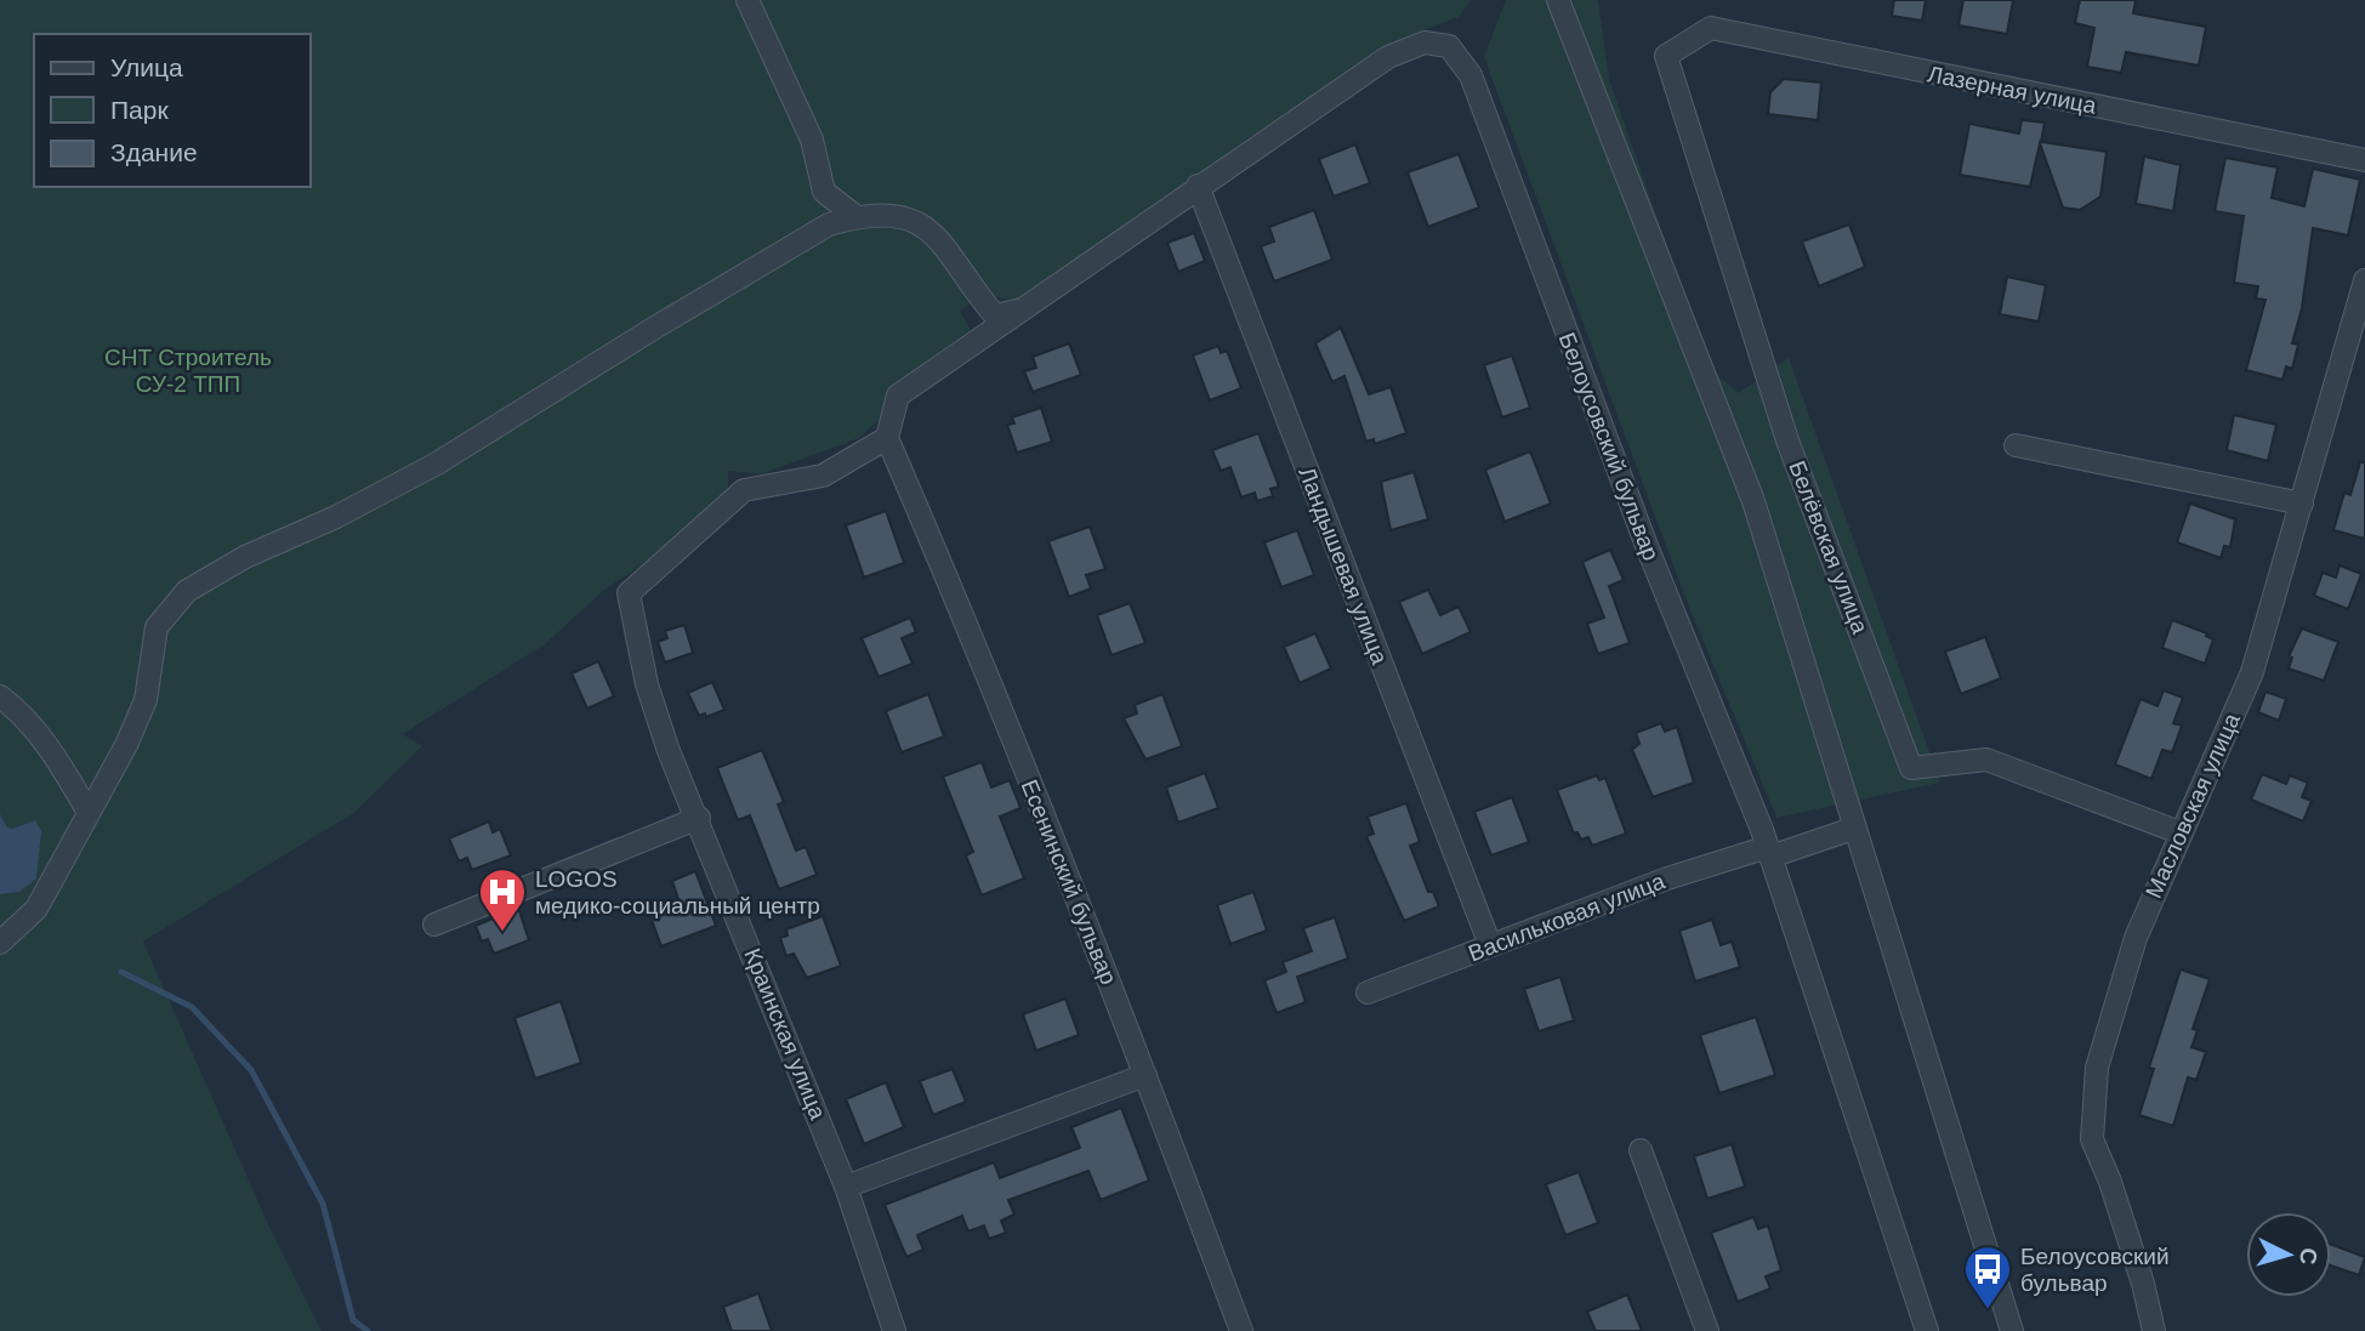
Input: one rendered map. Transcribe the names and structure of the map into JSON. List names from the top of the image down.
{
  "streets": {
    "street": [
      "Лазерная улица",
      "Белоусовский бульвар",
      "Белёвская улица",
      "Ландышевая улица",
      "Масловская улица",
      "Есенинский бульвар",
      "Васильковая улица",
      "Краинская улица"
    ]
  },
  "crossings": [
    ["Лазерная улица", "Белёвская улица"],
    ["Белоусовский бульвар", "Ландышевая улица"],
    ["Белоусовский бульвар", "Васильковая улица"],
    ["Белёвская улица", "Масловская улица"],
    ["Ландышевая улица", "Васильковая улица"],
    ["Есенинский бульвар", "Краинская улица"]
  ],
  "parks": ["СНТ Строитель СУ-2 ТПП"],
  "places": {
    "hospital": ["LOGOS медико-социальный центр"],
    "bus stop": ["Белоусовский бульвар"]
  },
  "legend": ["Улица", "Парк", "Здание"],
  "north": "right"
}
